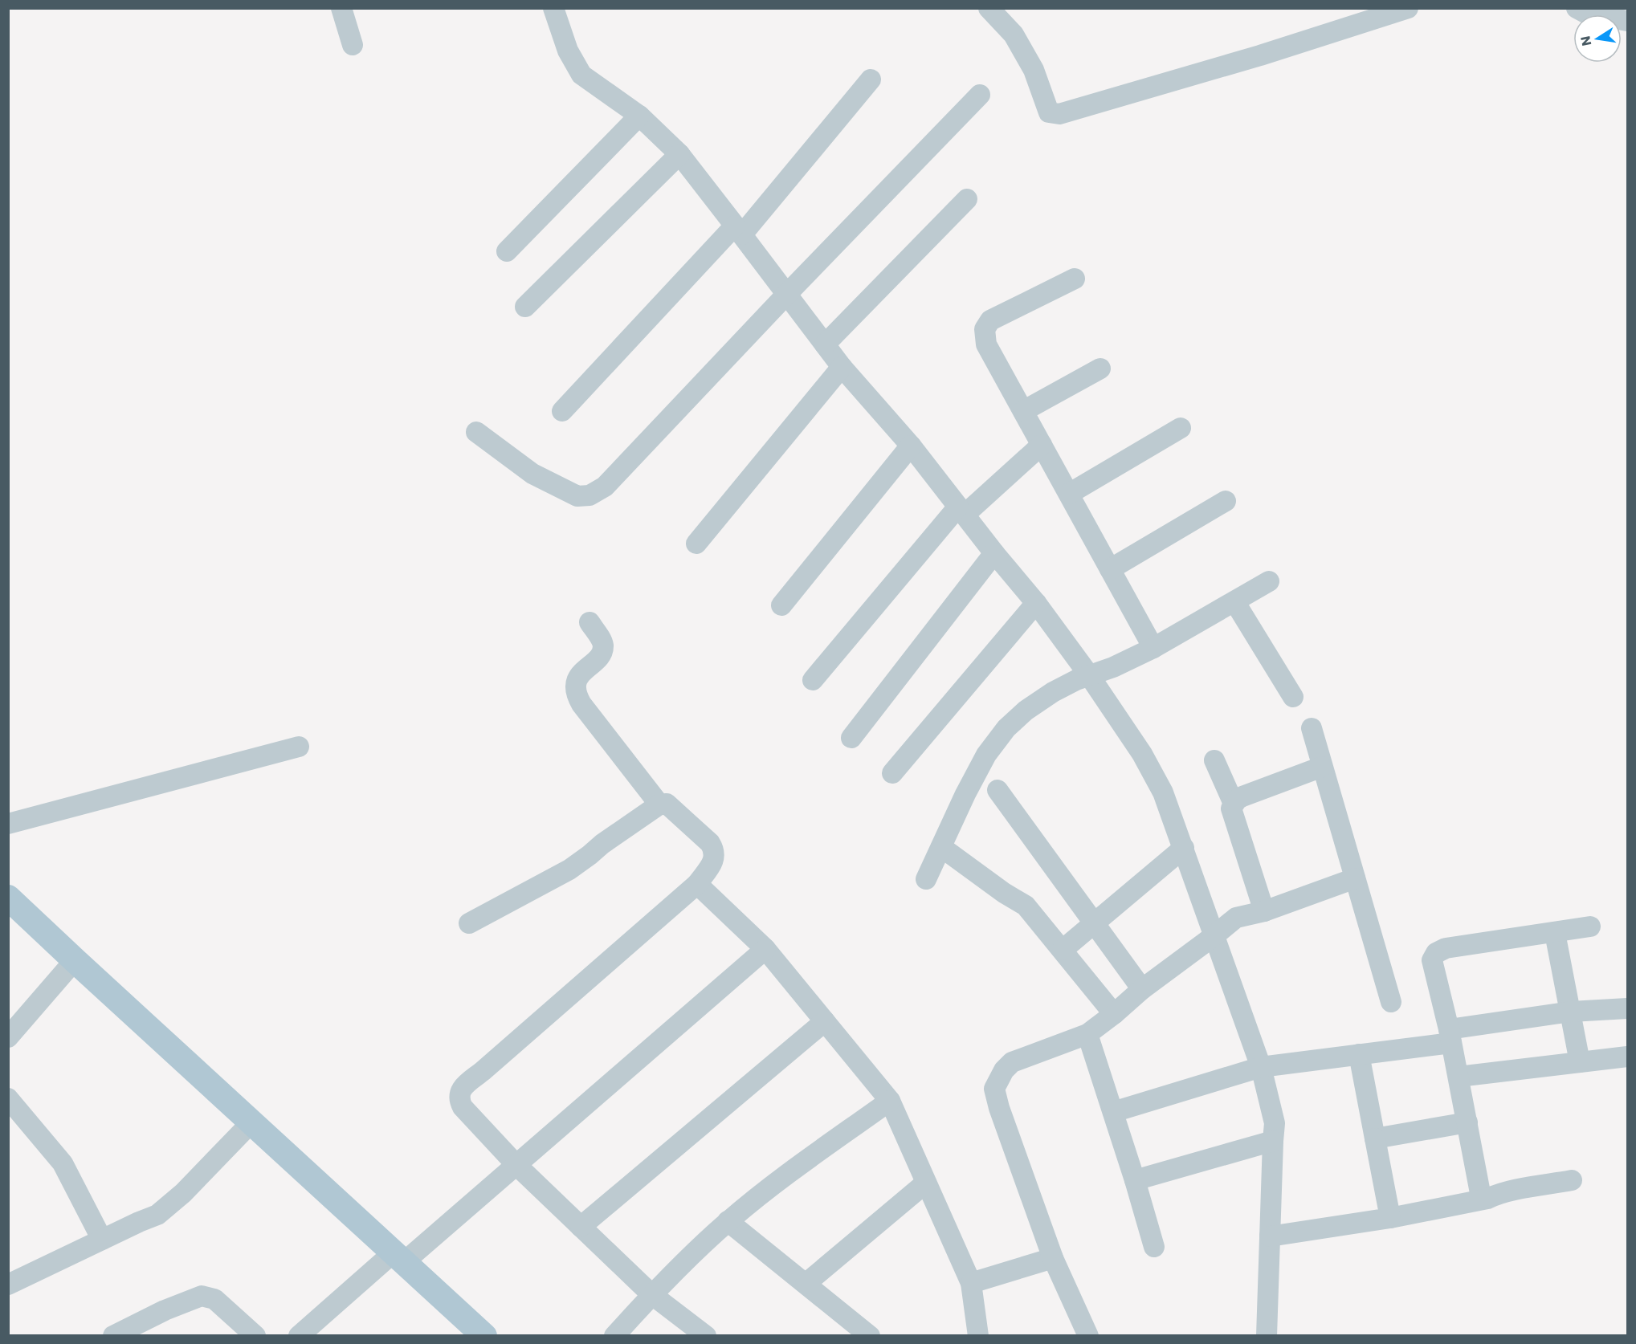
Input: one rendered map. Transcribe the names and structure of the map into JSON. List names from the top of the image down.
{
  "north": "left"
}
